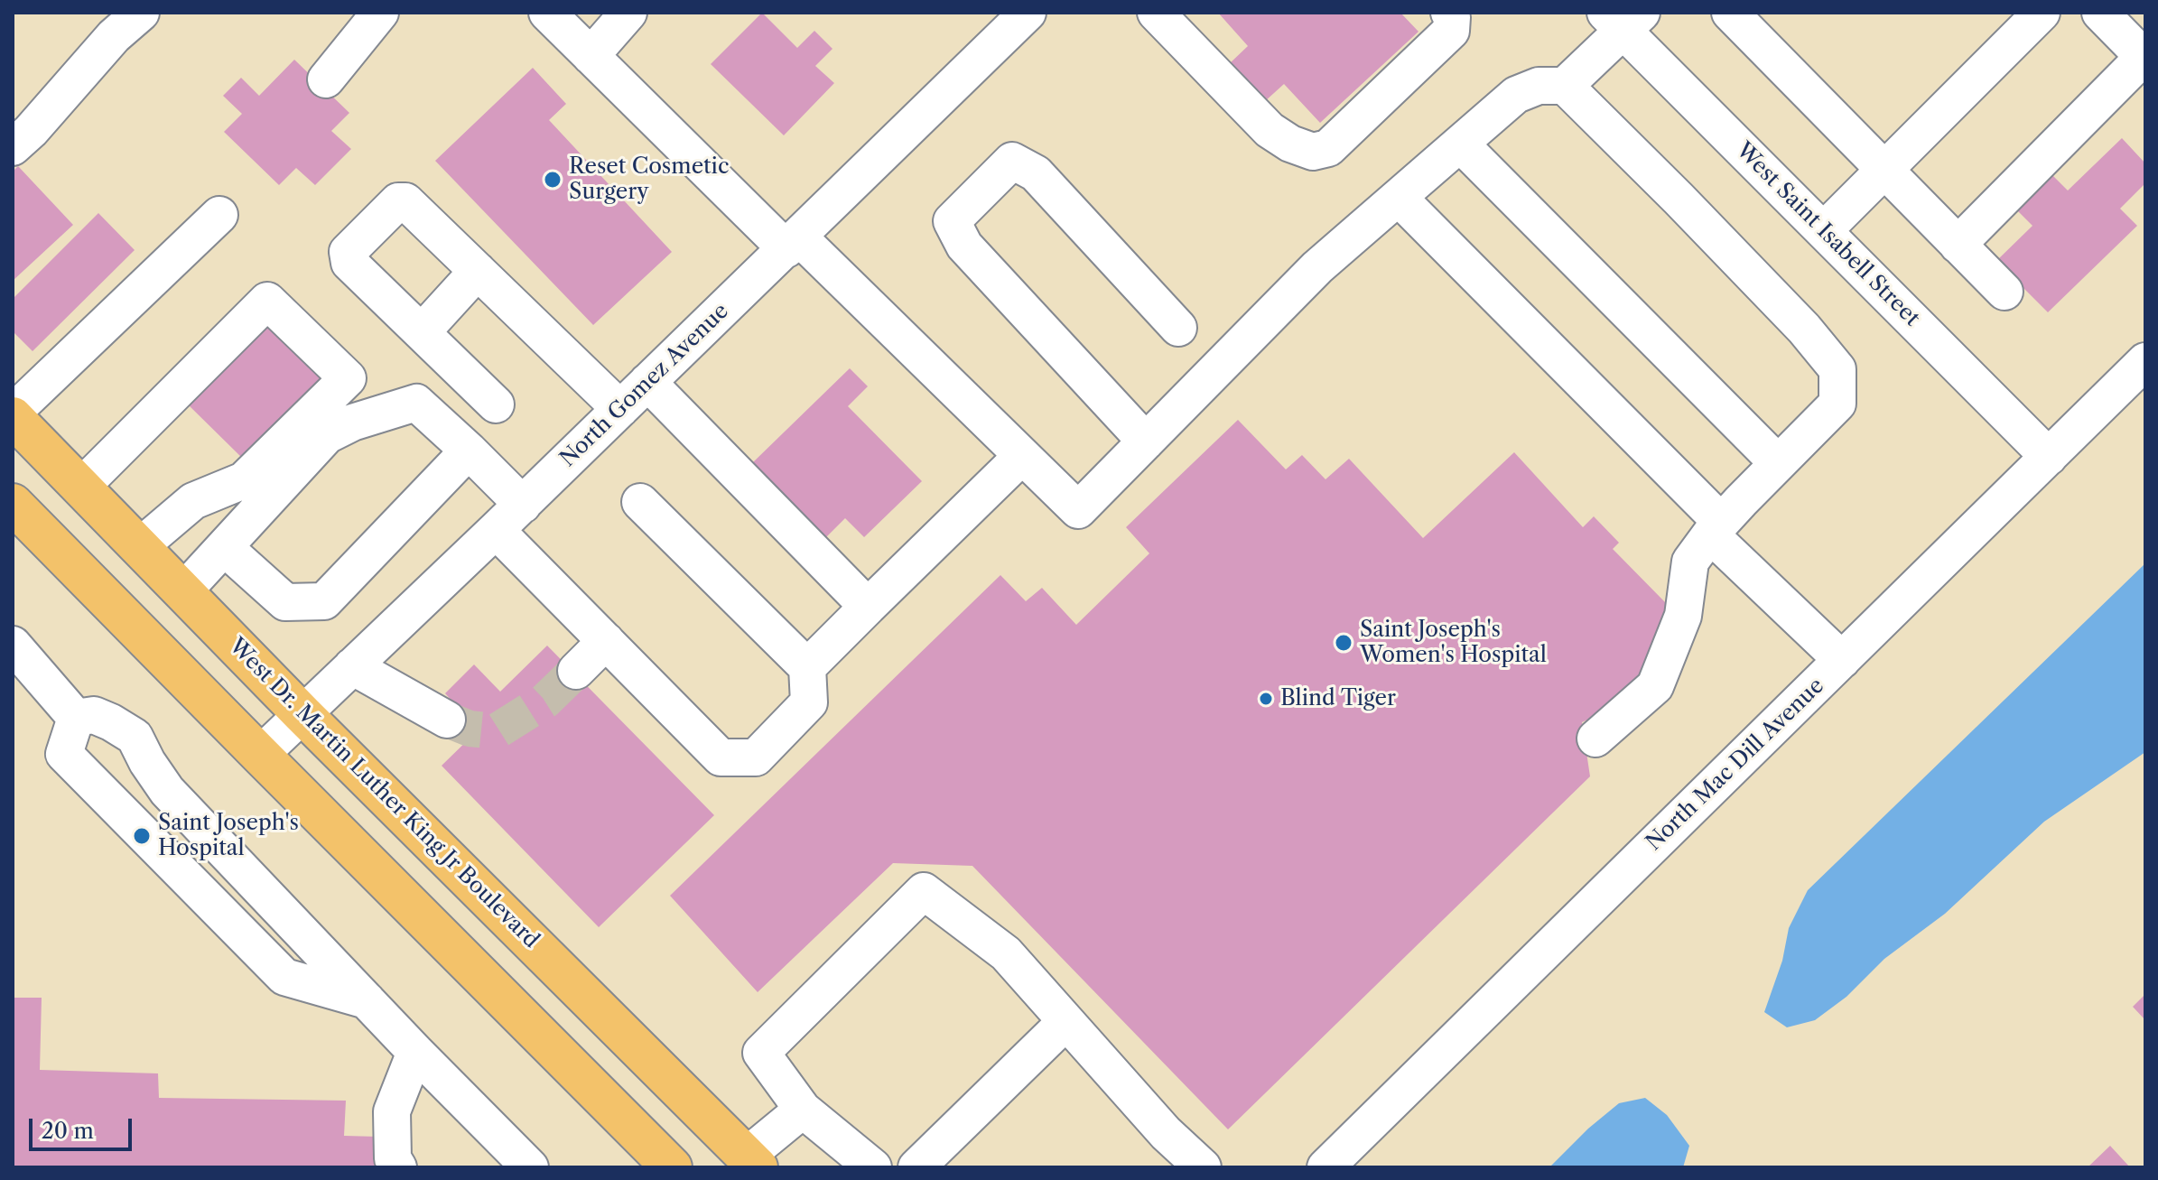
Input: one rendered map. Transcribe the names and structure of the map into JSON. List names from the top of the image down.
{
  "streets": {
    "main road": ["West Dr. Martin Luther King Jr Boulevard"],
    "street": ["West Saint Isabell Street", "North Gomez Avenue", "North Mac Dill Avenue"]
  },
  "crossings": [
    ["West Saint Isabell Street", "North Mac Dill Avenue"],
    ["North Gomez Avenue", "West Dr. Martin Luther King Jr Boulevard"]
  ],
  "places": [
    "Reset Cosmetic Surgery",
    "Saint Joseph's Women's Hospital",
    "Blind Tiger",
    "Saint Joseph's Hospital"
  ],
  "scale_bar": "20 m"
}
